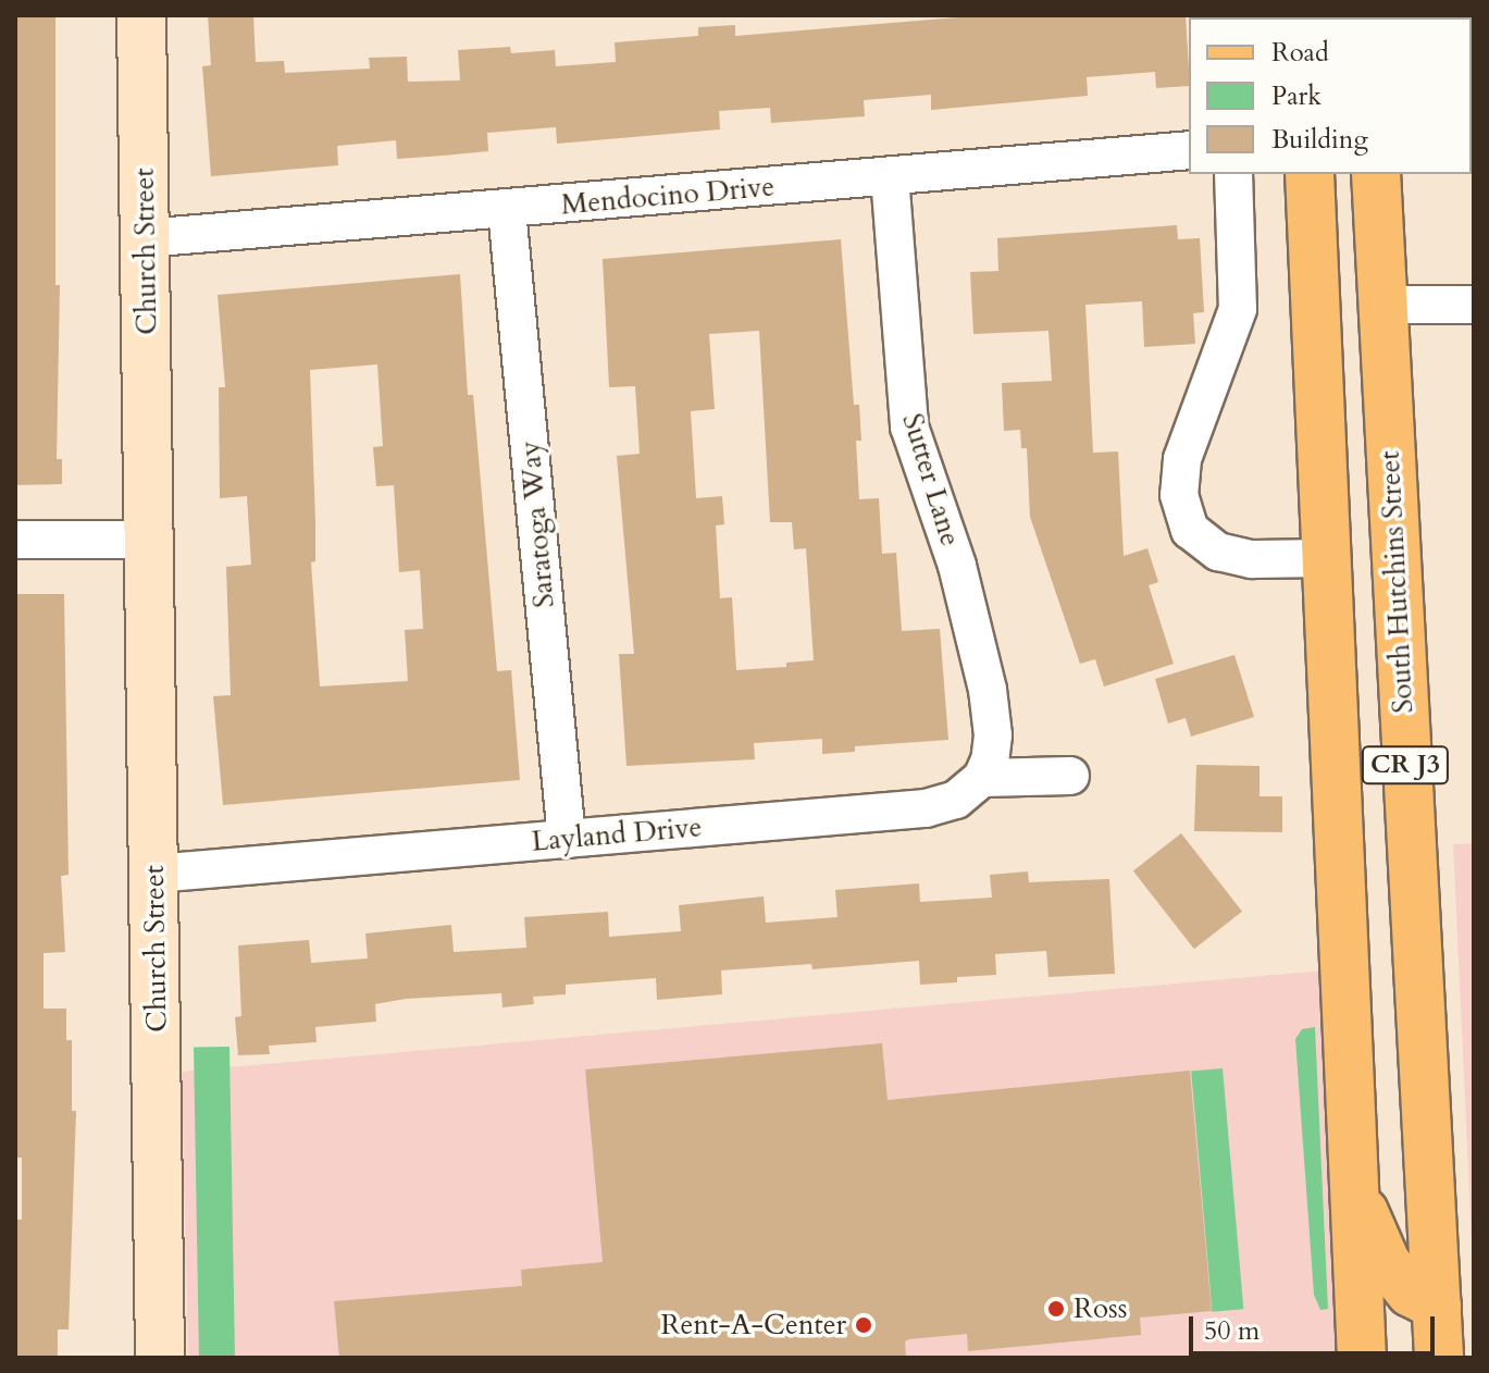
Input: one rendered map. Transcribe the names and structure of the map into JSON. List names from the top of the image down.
{
  "streets": {
    "main road": ["South Hutchins Street", "CR J3"],
    "street": [
      "Mendocino Drive",
      "Church Street",
      "Sutter Lane",
      "Saratoga Way",
      "Layland Drive"
    ]
  },
  "crossings": [
    ["Mendocino Drive", "Church Street"],
    ["Mendocino Drive", "Sutter Lane"],
    ["Mendocino Drive", "Saratoga Way"],
    ["Church Street", "Layland Drive"],
    ["Sutter Lane", "Layland Drive"],
    ["Saratoga Way", "Layland Drive"]
  ],
  "places": ["Ross", "Rent-A-Center"],
  "legend": ["Road", "Park", "Building"],
  "scale_bar": "50 m"
}
